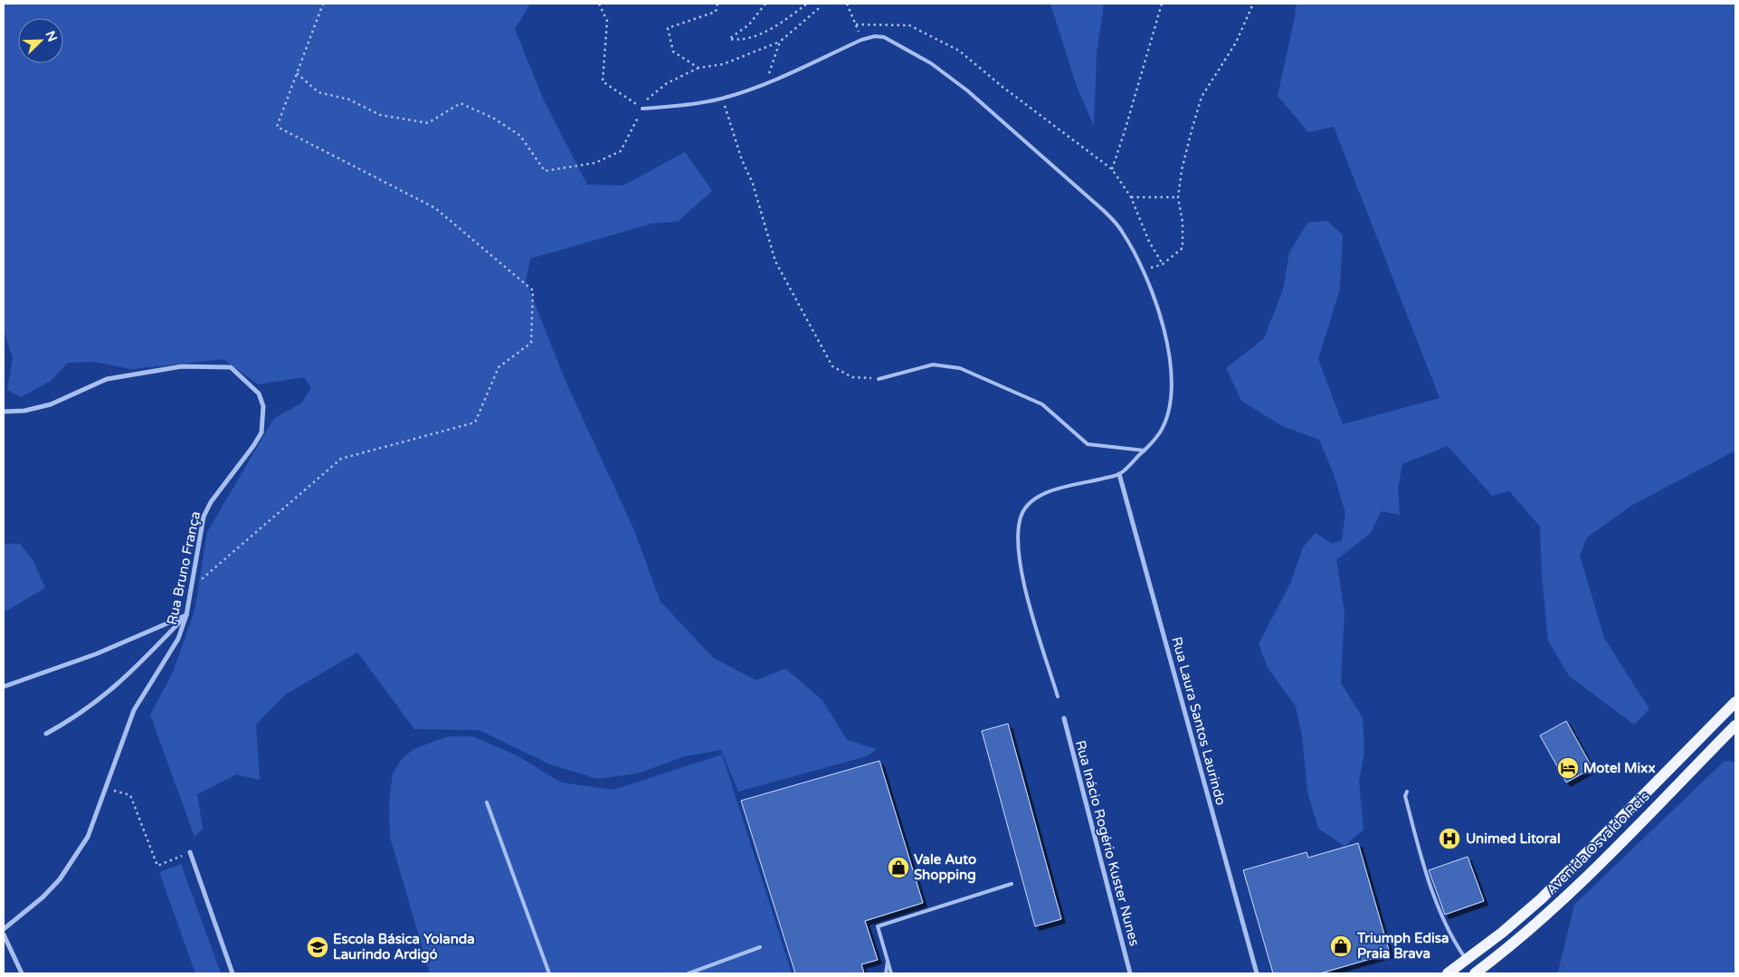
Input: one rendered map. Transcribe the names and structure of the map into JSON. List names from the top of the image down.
{
  "streets": {
    "main road": ["Avenida Osvaldo Reis"],
    "street": ["Rua Bruno França", "Rua Laura Santos Laurindo", "Rua Inácio Rogério Kuster Nunes"]
  },
  "places": {
    "hotel": ["Motel Mixx"],
    "hospital": ["Unimed Litoral"],
    "shop": ["Vale Auto Shopping", "Triumph Edisa Praia Brava"],
    "school or university": ["Escola Básica Yolanda Laurindo Ardigó"]
  },
  "north": "top right"
}
